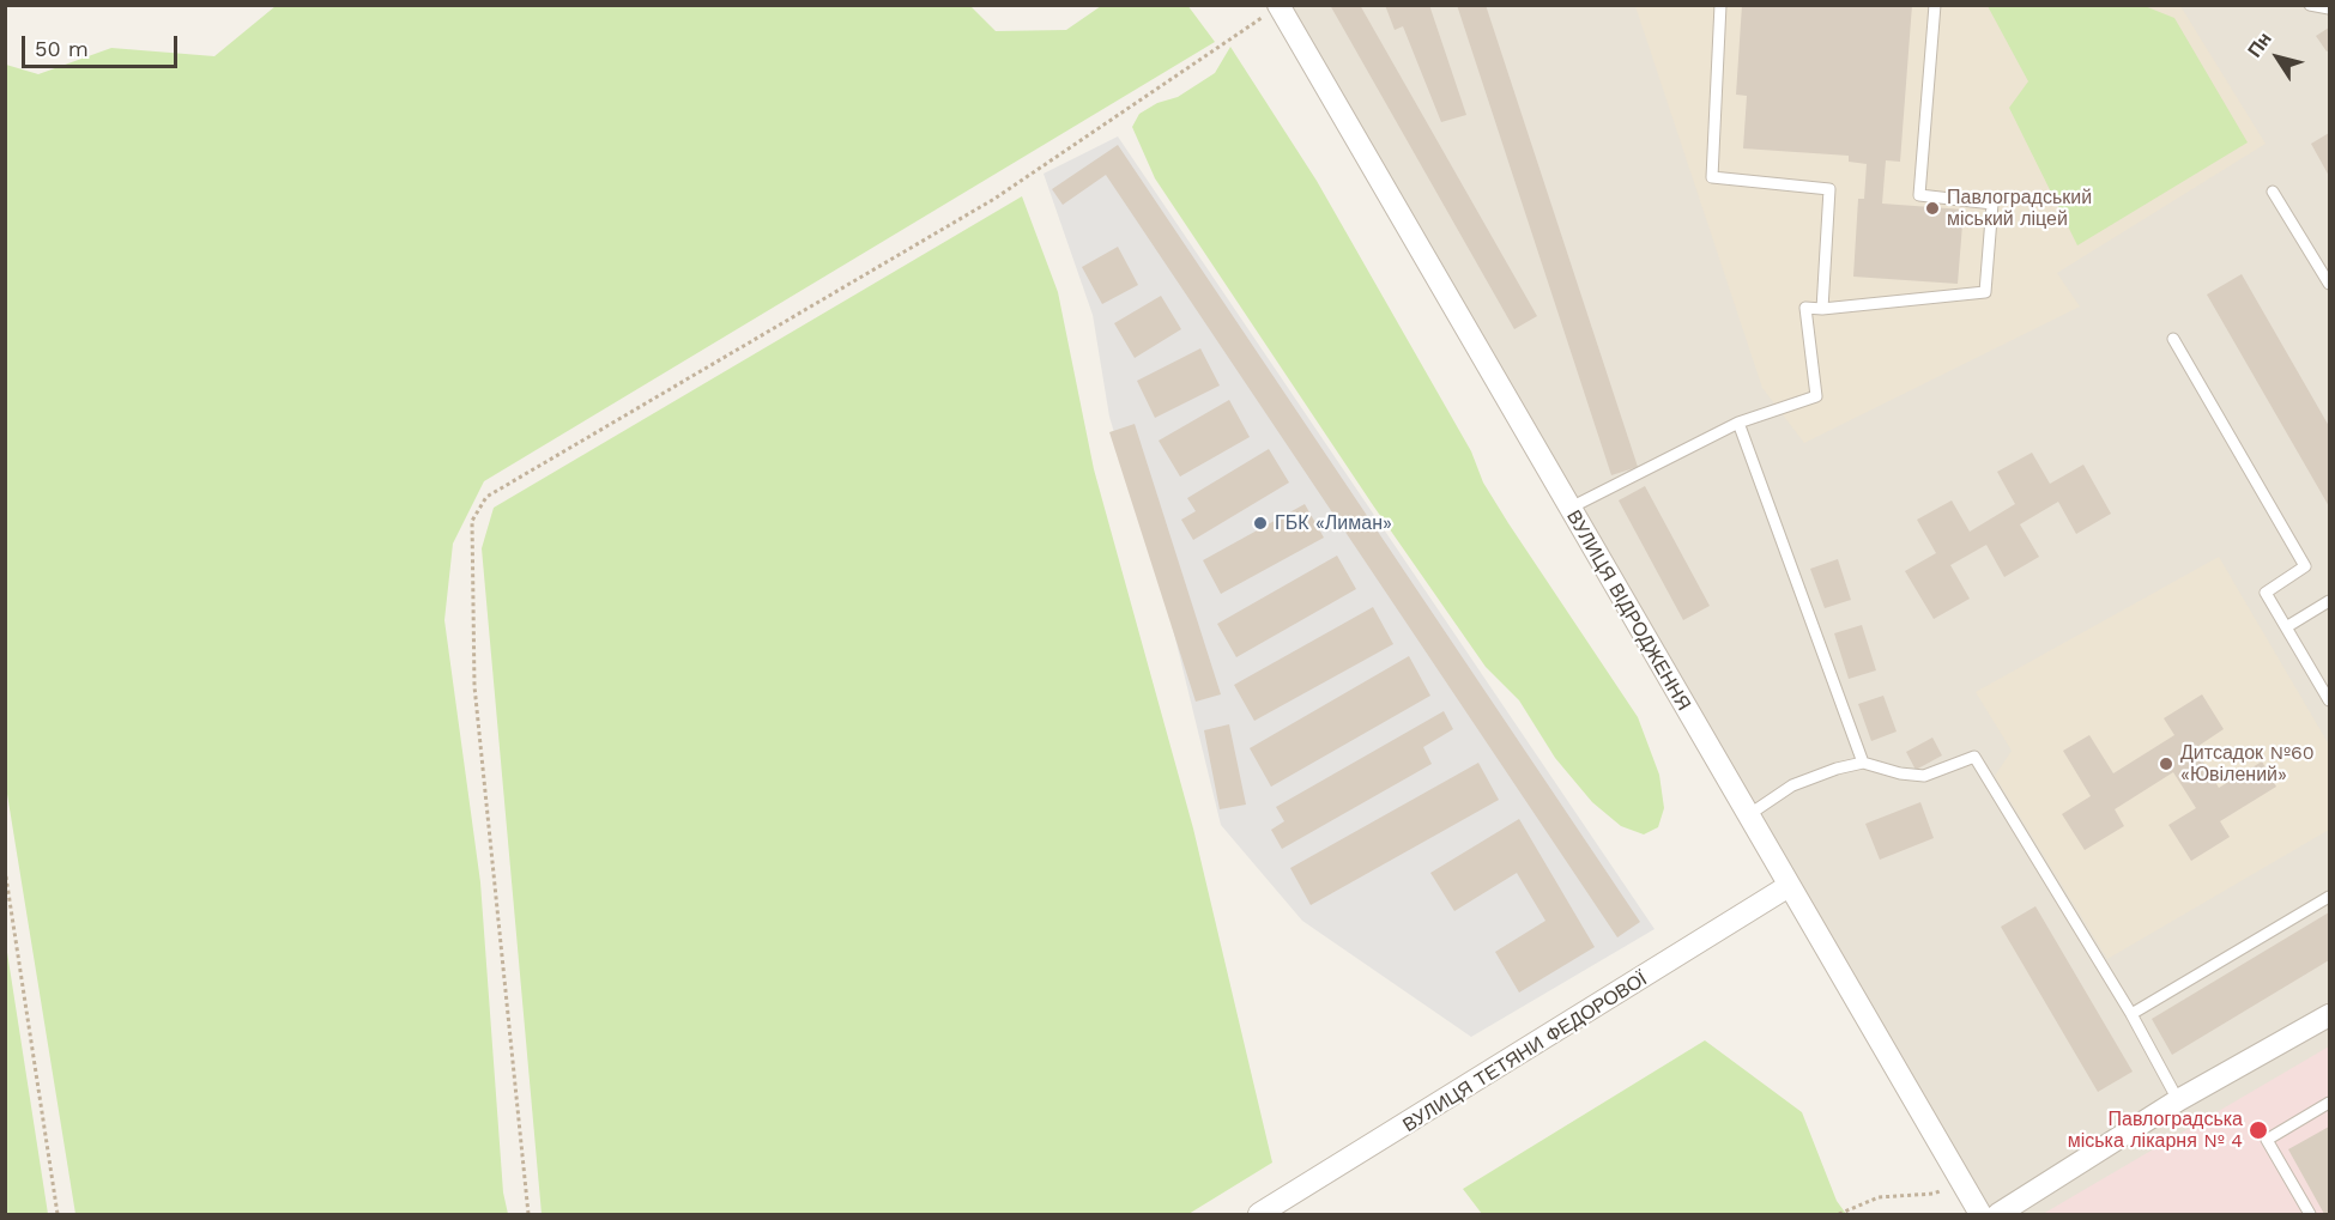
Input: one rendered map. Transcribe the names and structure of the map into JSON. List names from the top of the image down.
{
  "streets": {
    "street": ["ВУЛИЦЯ ВІДРОДЖЕННЯ", "ВУЛИЦЯ ТЕТЯНИ ФЕДОРОВОЇ"]
  },
  "crossings": [
    ["ВУЛИЦЯ ВІДРОДЖЕННЯ", "ВУЛИЦЯ ТЕТЯНИ ФЕДОРОВОЇ"]
  ],
  "places": [
    "Павлоградський міський ліцей",
    "ГБК «Лиман»",
    "Дитсадок №60 «Ювілений»",
    "Павлоградська міська лікарня № 4"
  ],
  "scale_bar": "50 m",
  "north": "top left"
}
